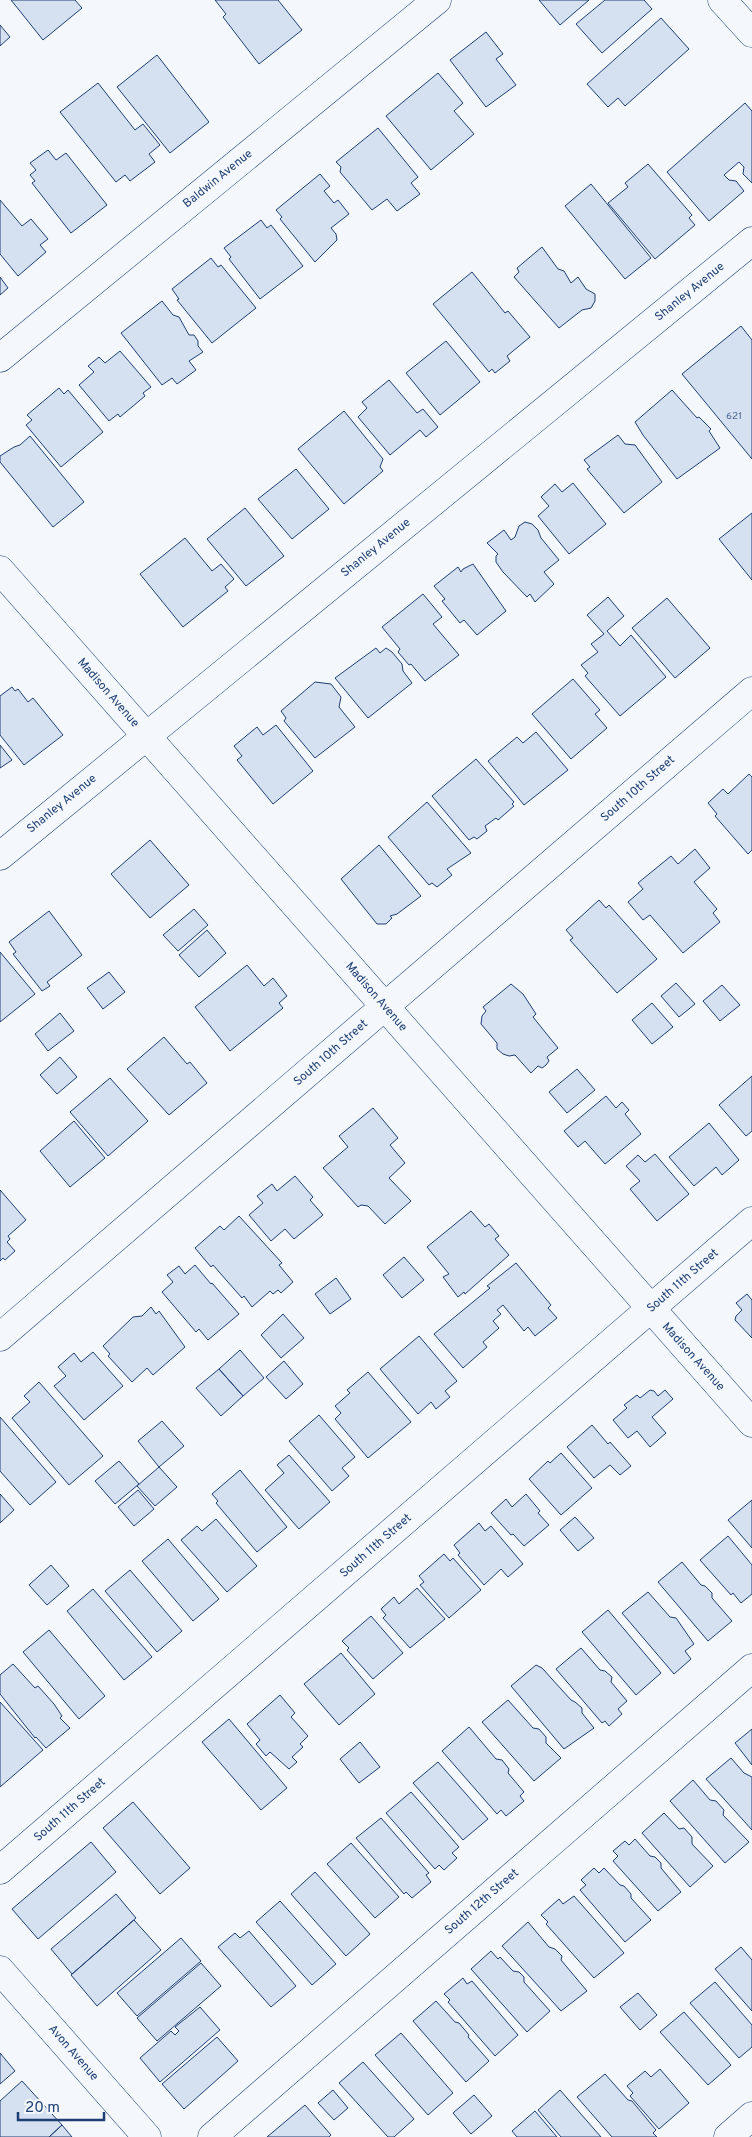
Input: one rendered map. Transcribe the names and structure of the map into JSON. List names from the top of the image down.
{
  "streets": {
    "street": [
      "Baldwin Avenue",
      "Shanley Avenue",
      "Madison Avenue",
      "South 10th Street",
      "South 11th Street",
      "South 12th Street",
      "Avon Avenue"
    ]
  },
  "crossings": [
    ["Shanley Avenue", "Madison Avenue"],
    ["Madison Avenue", "South 10th Street"],
    ["Madison Avenue", "South 11th Street"]
  ],
  "house_numbers": ["621"],
  "scale_bar": "20 m"
}
